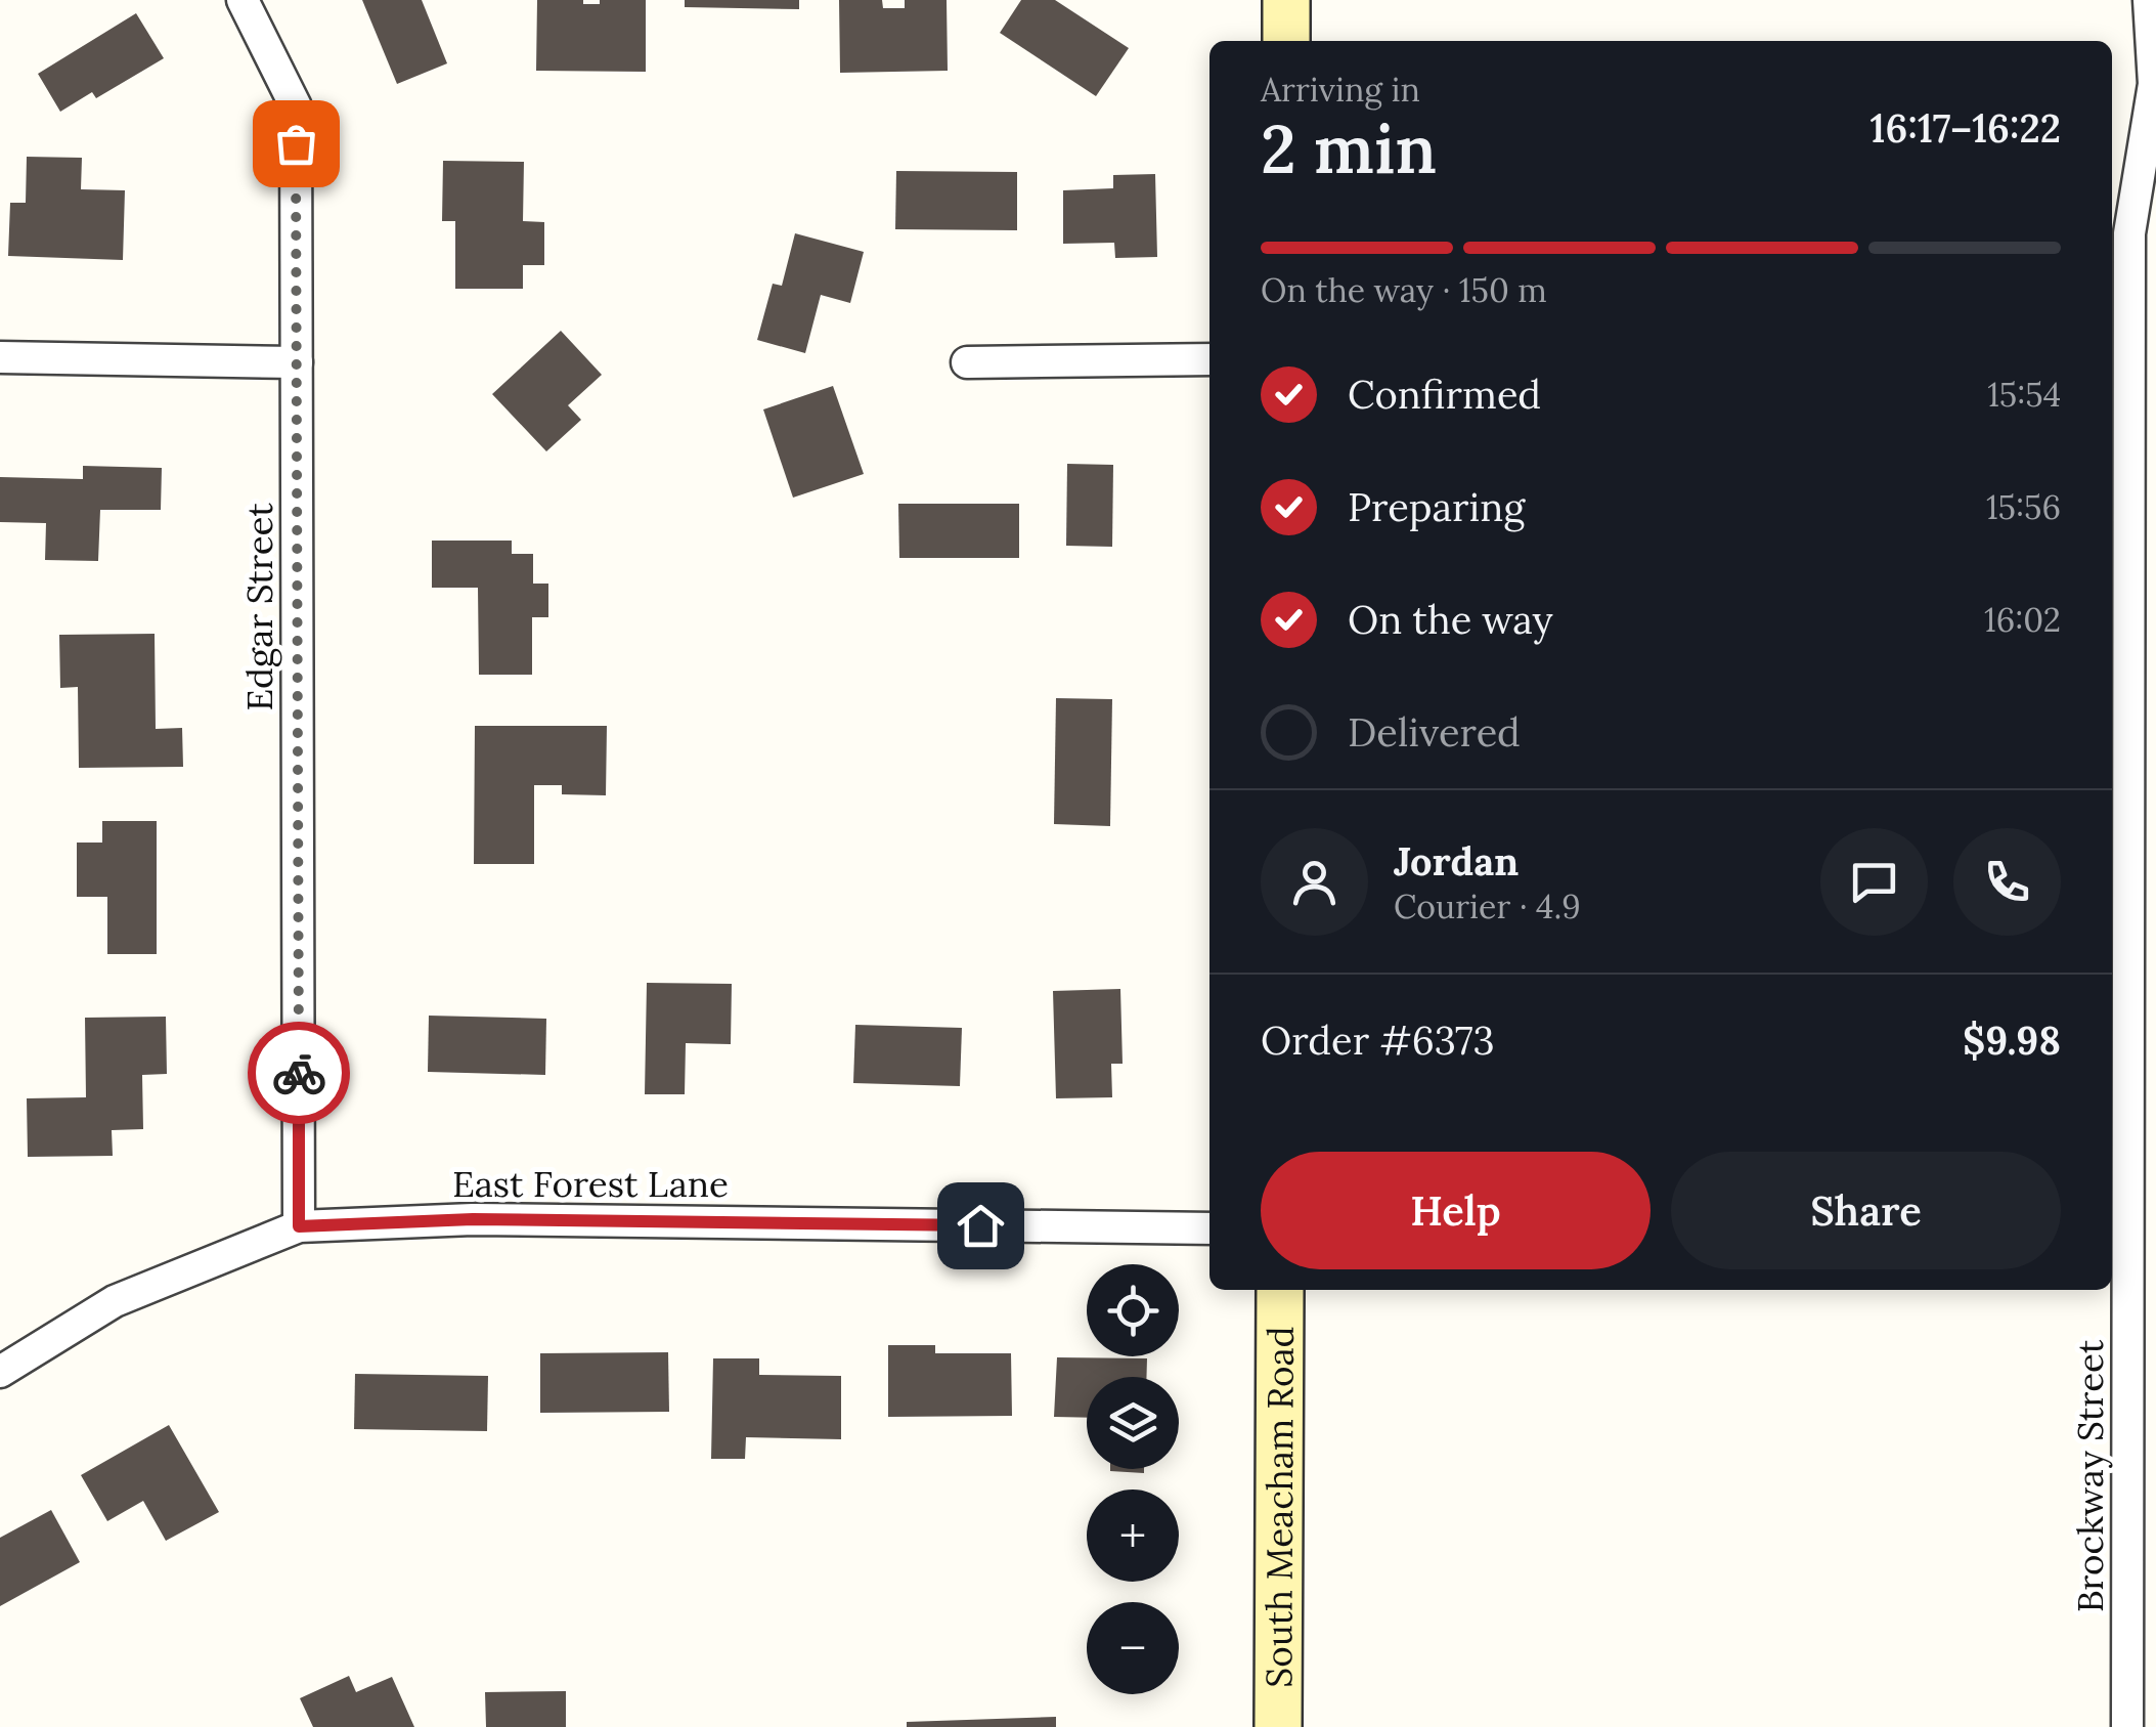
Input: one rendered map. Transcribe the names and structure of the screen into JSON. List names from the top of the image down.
{
  "streets": {
    "main road": ["South Meacham Road"],
    "street": ["Edgar Street", "East Forest Lane", "Brockway Street"]
  },
  "crossings": [
    ["Edgar Street", "East Forest Lane"]
  ],
  "page": {
    "heading": ["2 min", "Arriving in", "16:17–16:22"],
    "panel": [
      "Jordan",
      "Courier · 4.9",
      "Order #6373",
      "$9.98"
    ],
    "bar": "On the way · 150 m",
    "list": [
      ["Confirmed", "15:54"],
      ["Preparing", "15:56"],
      ["On the way", "16:02"],
      "Delivered"
    ],
    "buttons": ["Help", "Share"],
    "map_buttons": ["+", "−"]
  }
}
